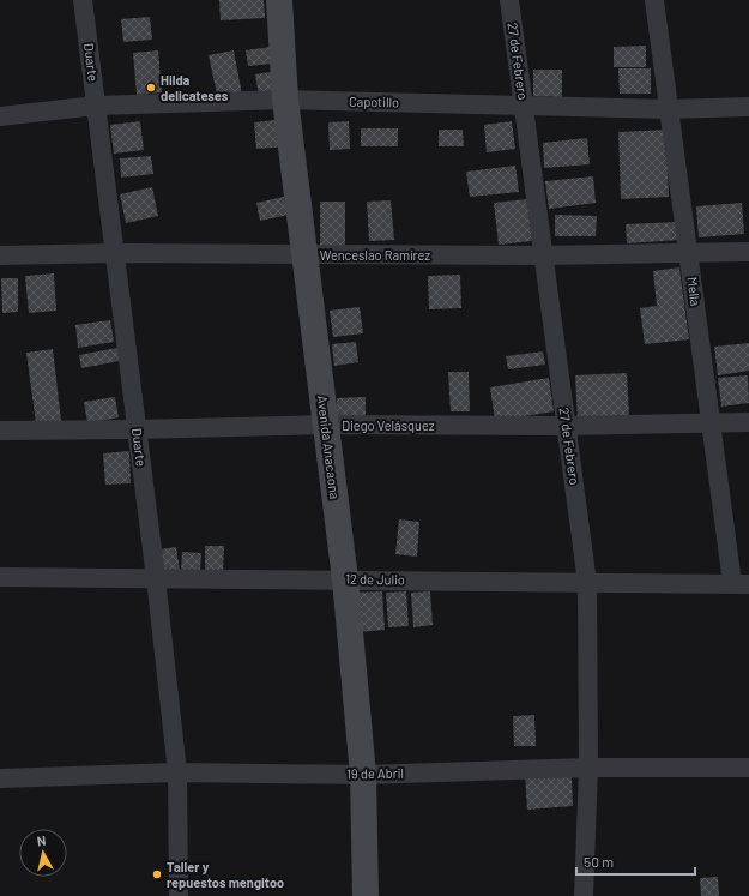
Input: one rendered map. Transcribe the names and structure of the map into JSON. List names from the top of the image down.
{
  "streets": {
    "street": [
      "27 de Febrero",
      "Duarte",
      "Capotillo",
      "Wenceslao Ramírez",
      "Mella",
      "Diego Velásquez",
      "Avenida Anacaona",
      "12 de Julio",
      "19 de Abril"
    ]
  },
  "crossings": [
    ["27 de Febrero", "Capotillo"],
    ["27 de Febrero", "Wenceslao Ramírez"],
    ["27 de Febrero", "Diego Velásquez"],
    ["27 de Febrero", "12 de Julio"],
    ["27 de Febrero", "19 de Abril"],
    ["Duarte", "Capotillo"],
    ["Duarte", "Wenceslao Ramírez"],
    ["Duarte", "Diego Velásquez"],
    ["Duarte", "12 de Julio"],
    ["Duarte", "19 de Abril"],
    ["Capotillo", "Mella"],
    ["Capotillo", "Avenida Anacaona"],
    ["Wenceslao Ramírez", "Mella"],
    ["Wenceslao Ramírez", "Avenida Anacaona"],
    ["Mella", "Diego Velásquez"],
    ["Mella", "12 de Julio"],
    ["Diego Velásquez", "Avenida Anacaona"],
    ["Avenida Anacaona", "12 de Julio"],
    ["Avenida Anacaona", "19 de Abril"]
  ],
  "places": ["Hilda delicateses", "Taller y repuestos mengitoo"],
  "scale_bar": "50 m",
  "north": "top"
}
